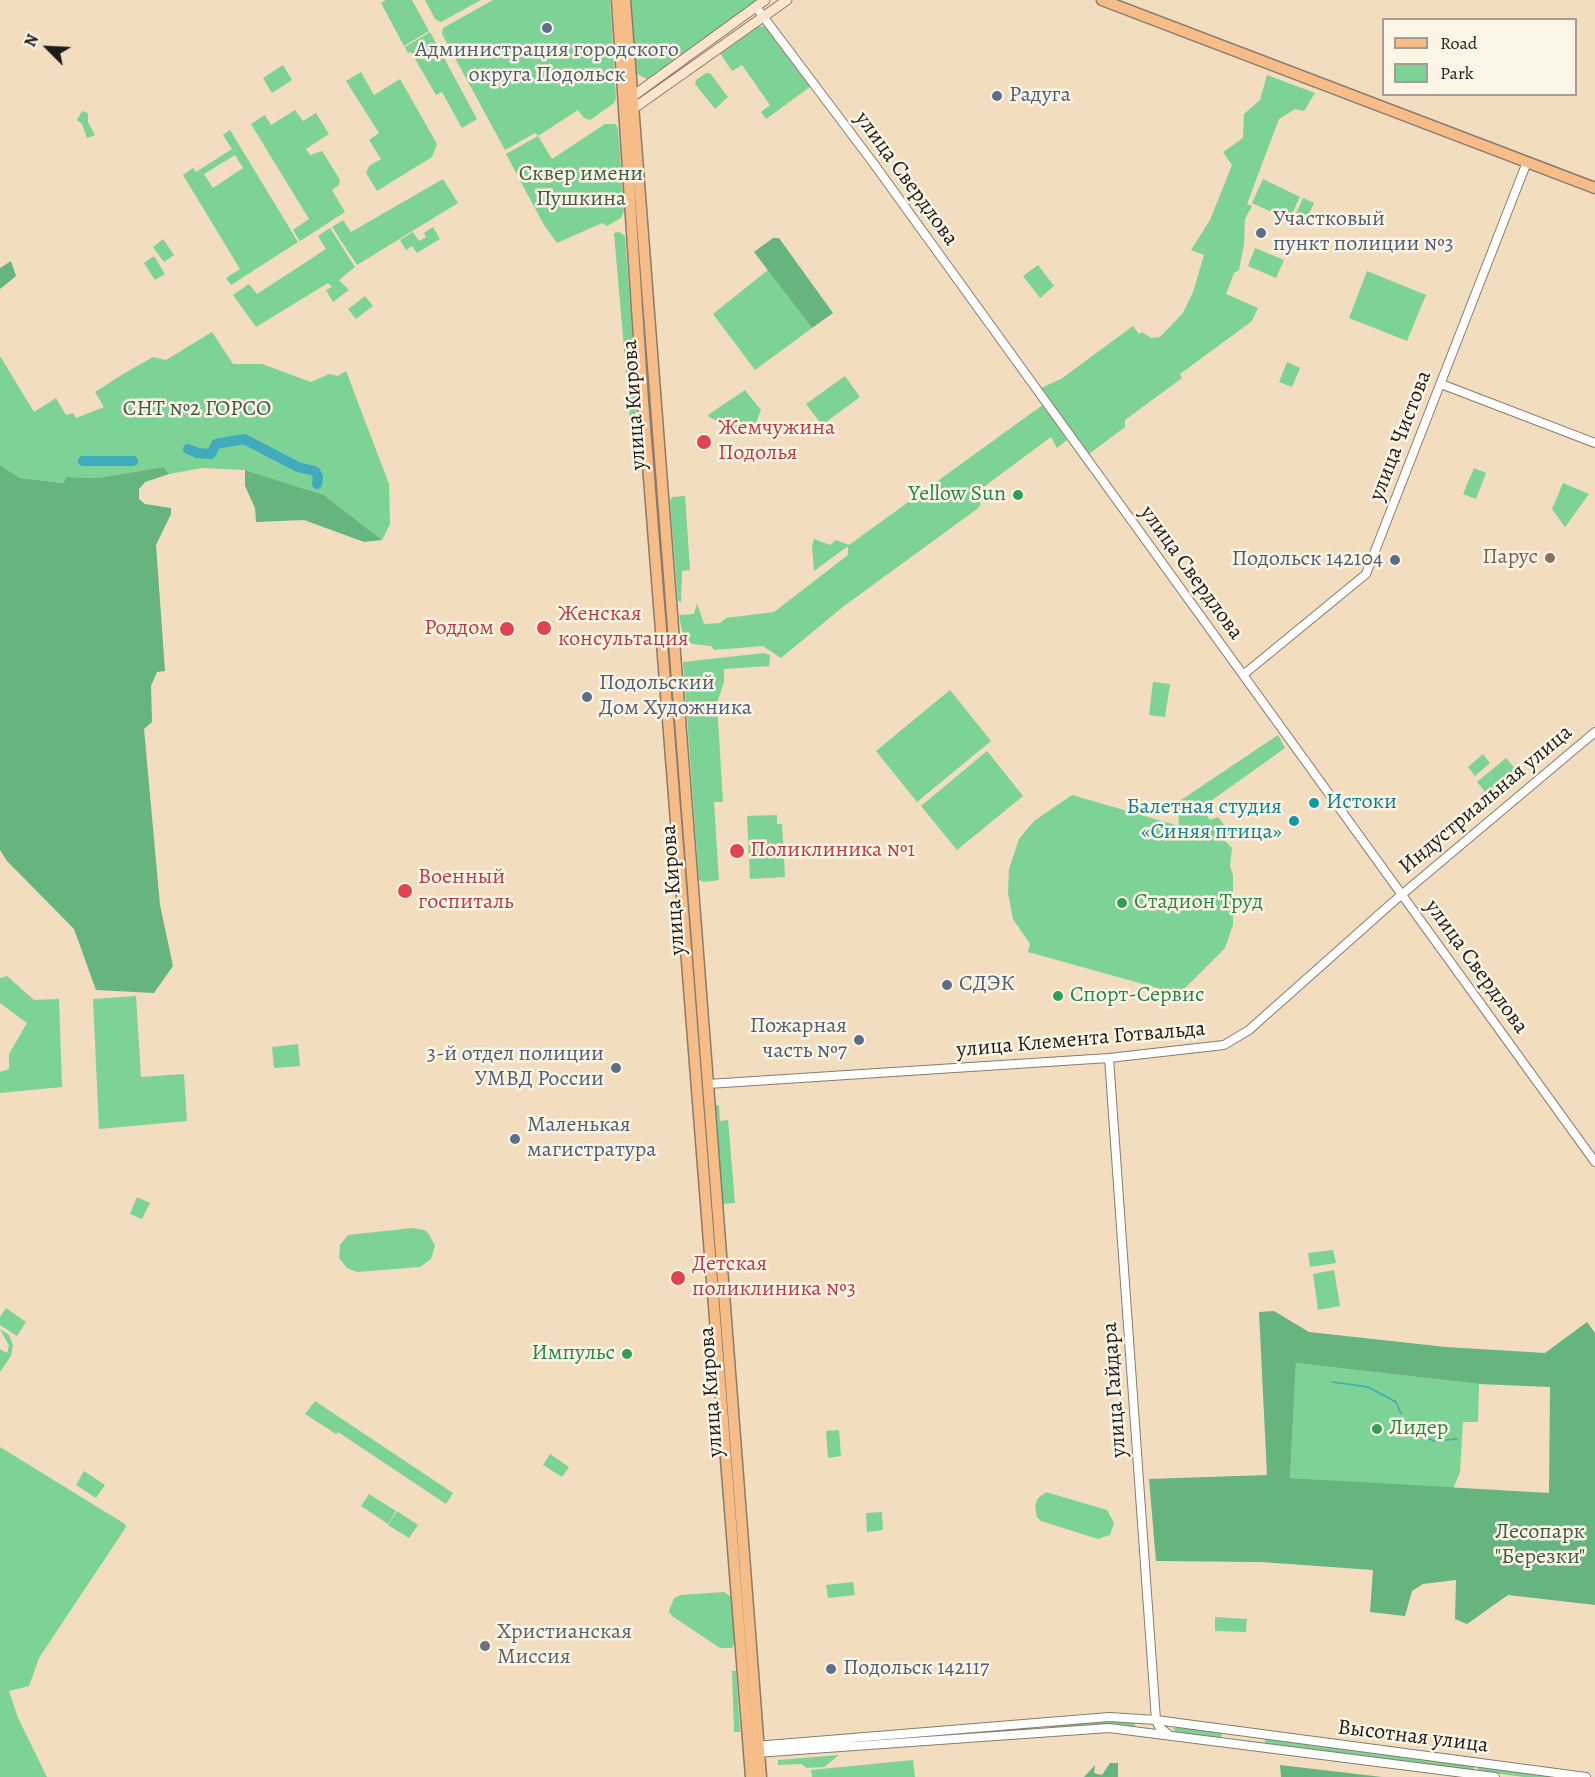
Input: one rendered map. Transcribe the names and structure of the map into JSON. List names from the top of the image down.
{
  "streets": {
    "main road": ["улица Кирова"],
    "street": [
      "улица Свердлова",
      "улица Чистова",
      "Индустриальная улица",
      "улица Клемента Готвальда",
      "улица Гайдара",
      "Высотная улица"
    ]
  },
  "crossings": [
    ["улица Свердлова", "улица Чистова"],
    ["улица Свердлова", "Индустриальная улица"],
    ["улица Свердлова", "улица Клемента Готвальда"],
    ["улица Кирова", "улица Клемента Готвальда"],
    ["улица Кирова", "Высотная улица"],
    ["Индустриальная улица", "улица Клемента Готвальда"],
    ["улица Клемента Готвальда", "улица Гайдара"],
    ["улица Гайдара", "Высотная улица"]
  ],
  "parks": ["Сквер имени Пушкина", "СНТ №2 ГОРСО", "Лесопарк \"Березки\""],
  "places": [
    "Администрация городского округа Подольск",
    "Радуга",
    "Участковый пункт полиции №3",
    "Жемчужина Подолья",
    "Yellow Sun",
    "Парус",
    "Подольск 142104",
    "Женская консультация",
    "Роддом",
    "Подольский Дом Художника",
    "Истоки",
    "Балетная студия «Синяя птица»",
    "Поликлиника №1",
    "Военный госпиталь",
    "Стадион Труд",
    "СДЭК",
    "Спорт-Сервис",
    "Пожарная часть №7",
    "3-й отдел полиции УМВД России",
    "Маленькая магистратура",
    "Детская поликлиника №3",
    "Импульс",
    "Лидер",
    "Христианская Миссия",
    "Подольск 142117"
  ],
  "legend": ["Road", "Park"],
  "north": "top left"
}
